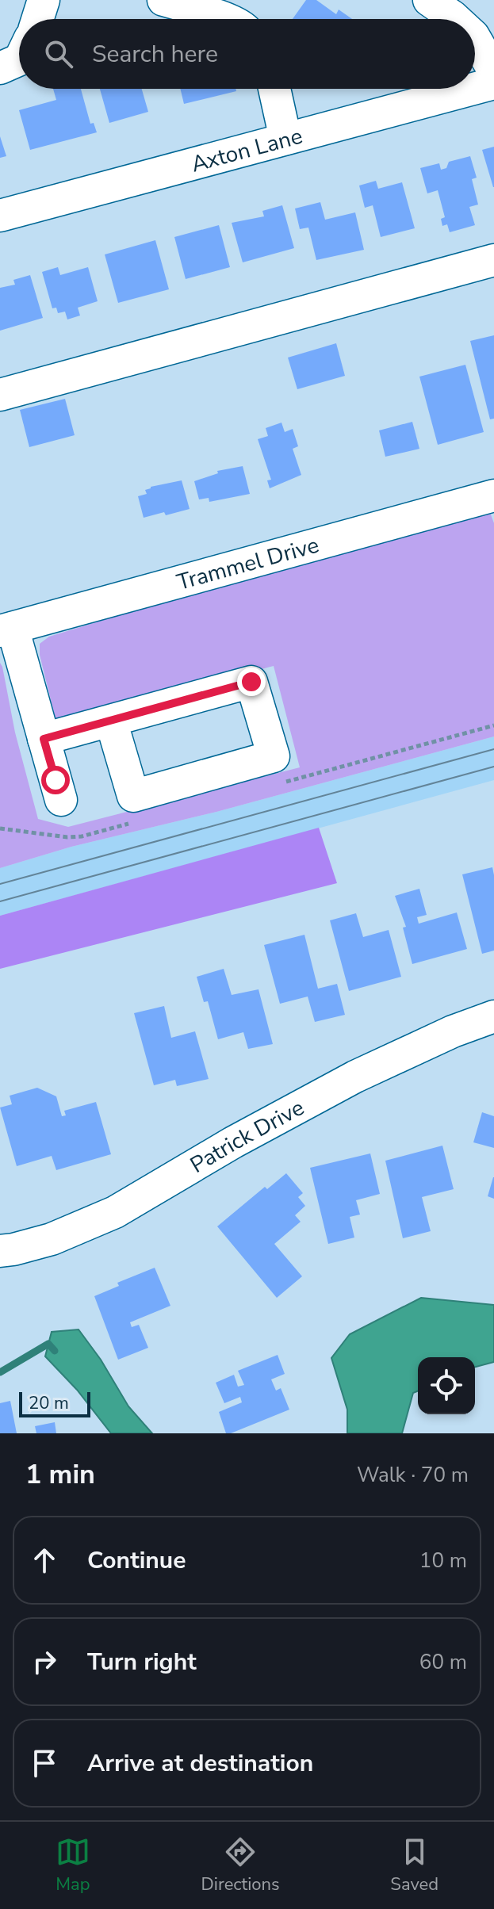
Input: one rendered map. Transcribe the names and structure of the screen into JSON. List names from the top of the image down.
{
  "streets": {
    "street": ["Axton Lane", "Trammel Drive", "Patrick Drive"]
  },
  "scale_bar": "20 m",
  "page": {
    "search": "Search here",
    "scale": "20 m",
    "heading": ["1 min", "Walk · 70 m"],
    "list": [
      ["Continue", "10 m"],
      ["Turn right", "60 m"],
      "Arrive at destination"
    ],
    "nav": ["Map", "Directions", "Saved"]
  }
}
